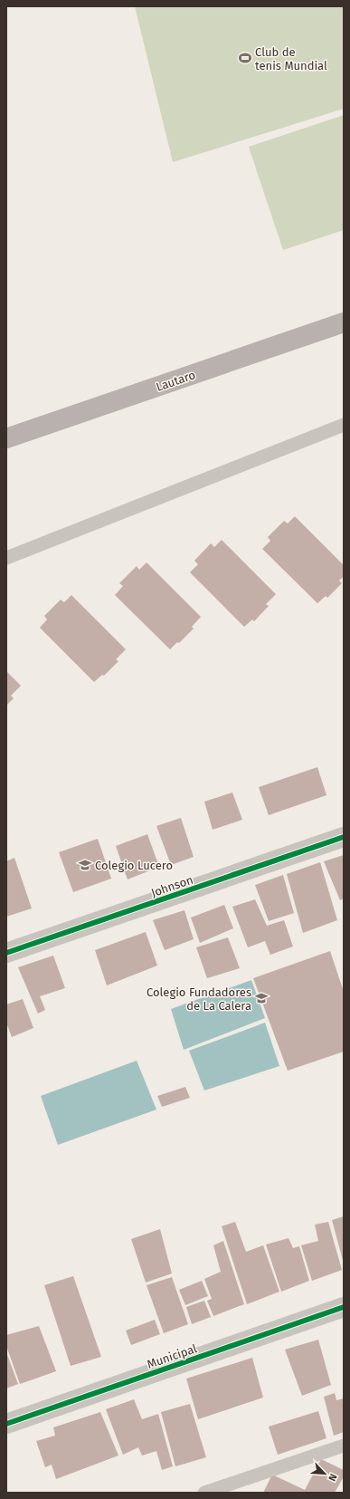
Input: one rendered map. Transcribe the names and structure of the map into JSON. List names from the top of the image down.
{
  "streets": {
    "main road": ["Lautaro"],
    "street": ["Johnson", "Municipal"]
  },
  "places": {
    "sports": ["Club de tenis Mundial"],
    "school or university": ["Colegio Lucero", "Colegio Fundadores de La Calera"]
  },
  "north": "bottom right"
}
